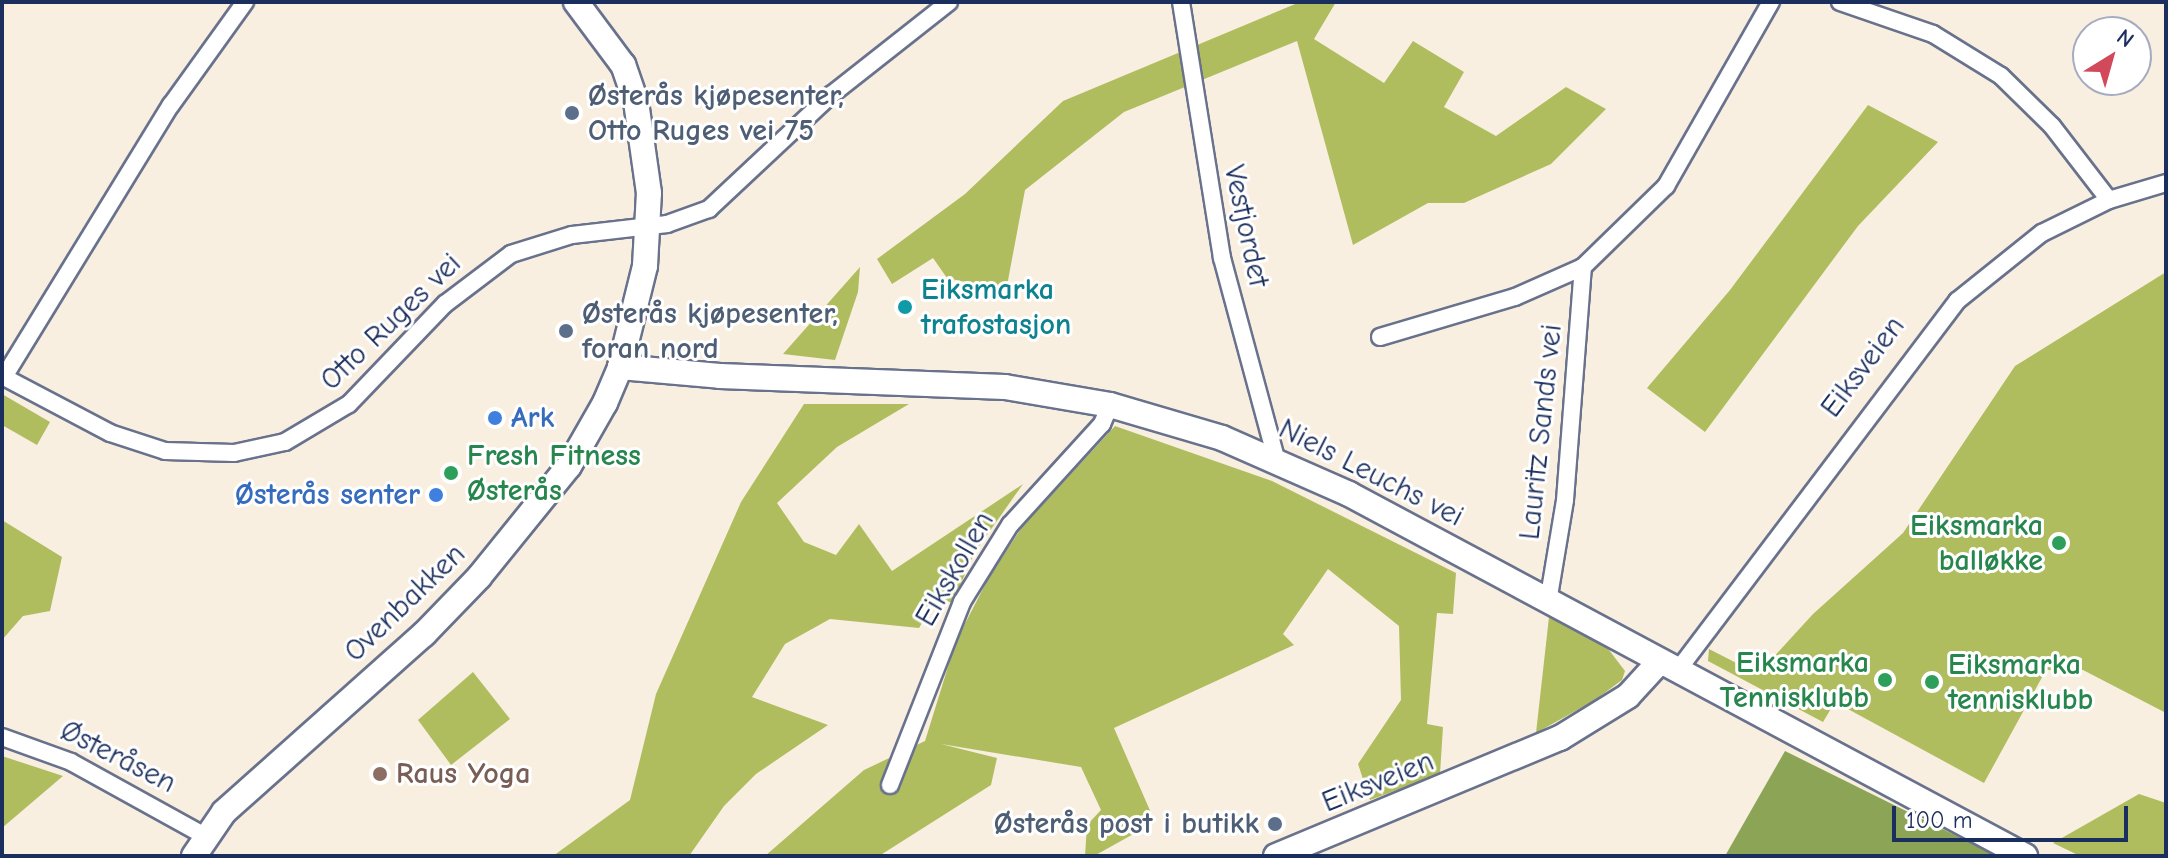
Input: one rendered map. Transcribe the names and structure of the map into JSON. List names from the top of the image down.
{
  "streets": {
    "street": [
      "Vestjordet",
      "Otto Ruges vei",
      "Eiksveien",
      "Lauritz Sands vei",
      "Niels Leuchs vei",
      "Eikskollen",
      "Ovenbakken",
      "Østeråsen"
    ]
  },
  "crossings": [
    ["Vestjordet", "Niels Leuchs vei"],
    ["Otto Ruges vei", "Ovenbakken"],
    ["Eiksveien", "Niels Leuchs vei"],
    ["Lauritz Sands vei", "Niels Leuchs vei"],
    ["Niels Leuchs vei", "Eikskollen"],
    ["Niels Leuchs vei", "Ovenbakken"],
    ["Ovenbakken", "Østeråsen"]
  ],
  "places": [
    "Østerås kjøpesenter, Otto Ruges vei 75",
    "Eiksmarka trafostasjon",
    "Østerås kjøpesenter, foran nord",
    "Ark",
    "Fresh Fitness Østerås",
    "Østerås senter",
    "Eiksmarka balløkke",
    "Eiksmarka Tennisklubb",
    "Eiksmarka tennisklubb",
    "Raus Yoga",
    "Østerås post i butikk"
  ],
  "scale_bar": "100 m",
  "north": "top right"
}
